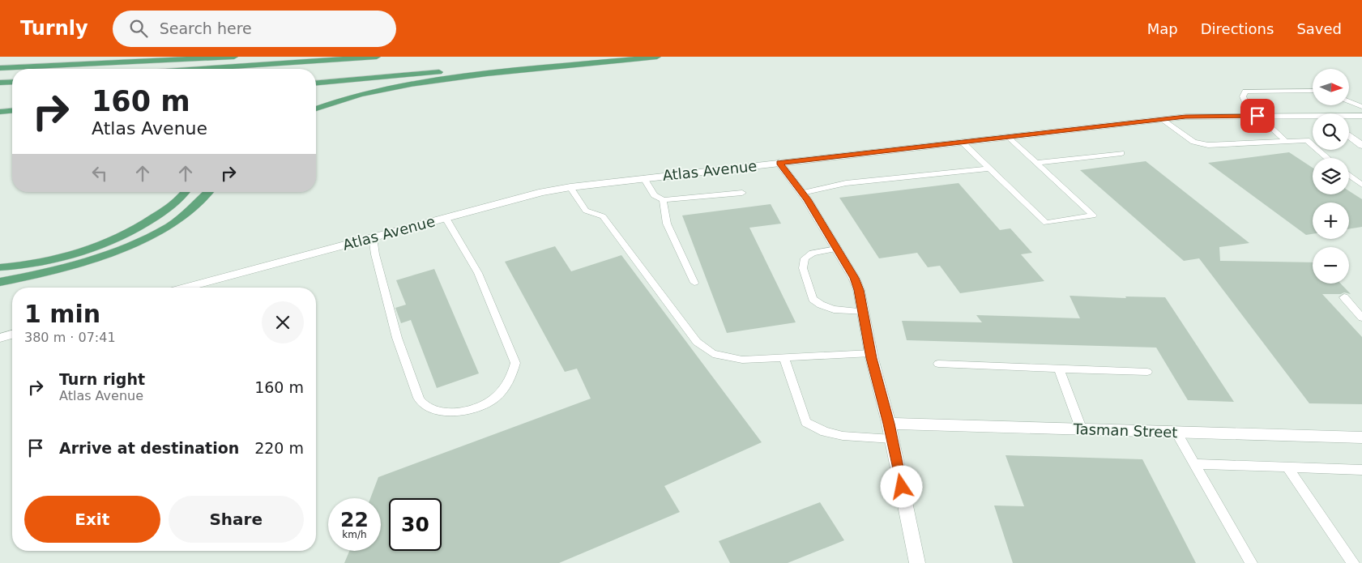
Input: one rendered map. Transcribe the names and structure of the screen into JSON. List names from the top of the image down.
{
  "streets": {
    "street": ["Atlas Avenue", "Tasman Street"]
  },
  "north": "right",
  "page": {
    "header": "Turnly",
    "search": "Search here",
    "nav": ["Map", "Directions", "Saved"],
    "map_buttons": ["+", "−"],
    "turn": ["160 m", "Atlas Avenue"],
    "heading": ["1 min", "380 m · 07:41"],
    "list": [
      {
        "name": "Turn right",
        "note": "Atlas Avenue",
        "value": "160 m"
      },
      {
        "name": "Arrive at destination",
        "value": "220 m"
      }
    ],
    "buttons": ["Exit", "Share"],
    "speed": "22 km/h",
    "limit": "30"
  }
}
